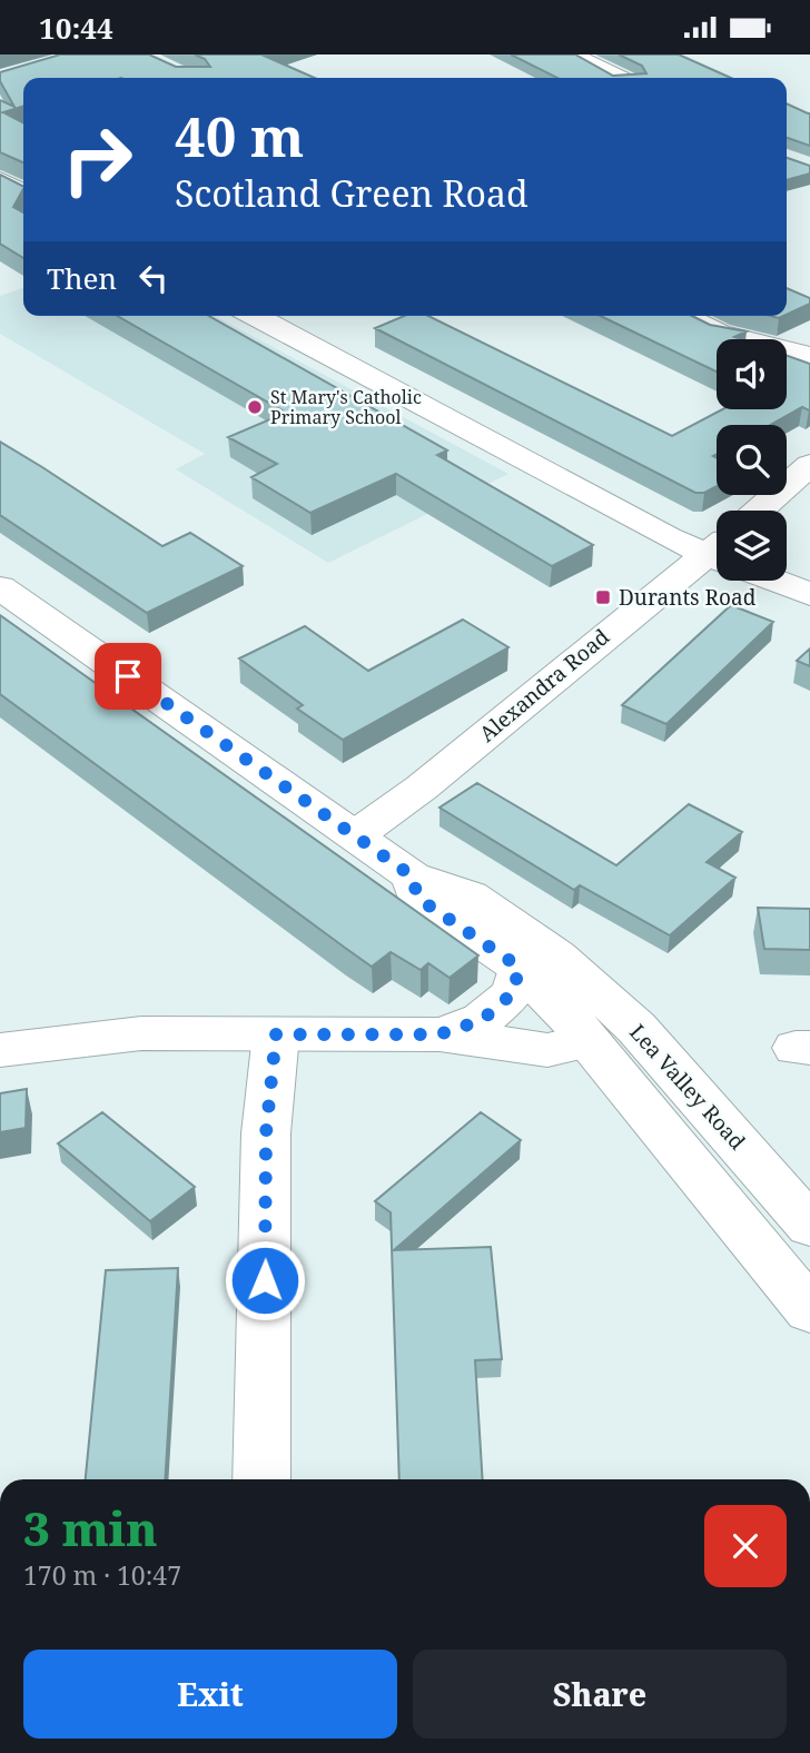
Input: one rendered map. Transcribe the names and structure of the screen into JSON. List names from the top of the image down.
{
  "streets": {
    "street": ["Alexandra Road", "Lea Valley Road"]
  },
  "crossings": [
    ["Alexandra Road", "Lea Valley Road"]
  ],
  "places": {
    "other": ["St Mary's Catholic Primary School"],
    "transit": ["Durants Road"]
  },
  "page": {
    "status": "10:44",
    "turn": ["40 m", "Scotland Green Road"],
    "then": "Then",
    "heading": ["3 min", "170 m · 10:47"],
    "buttons": ["Exit", "Share"]
  }
}
